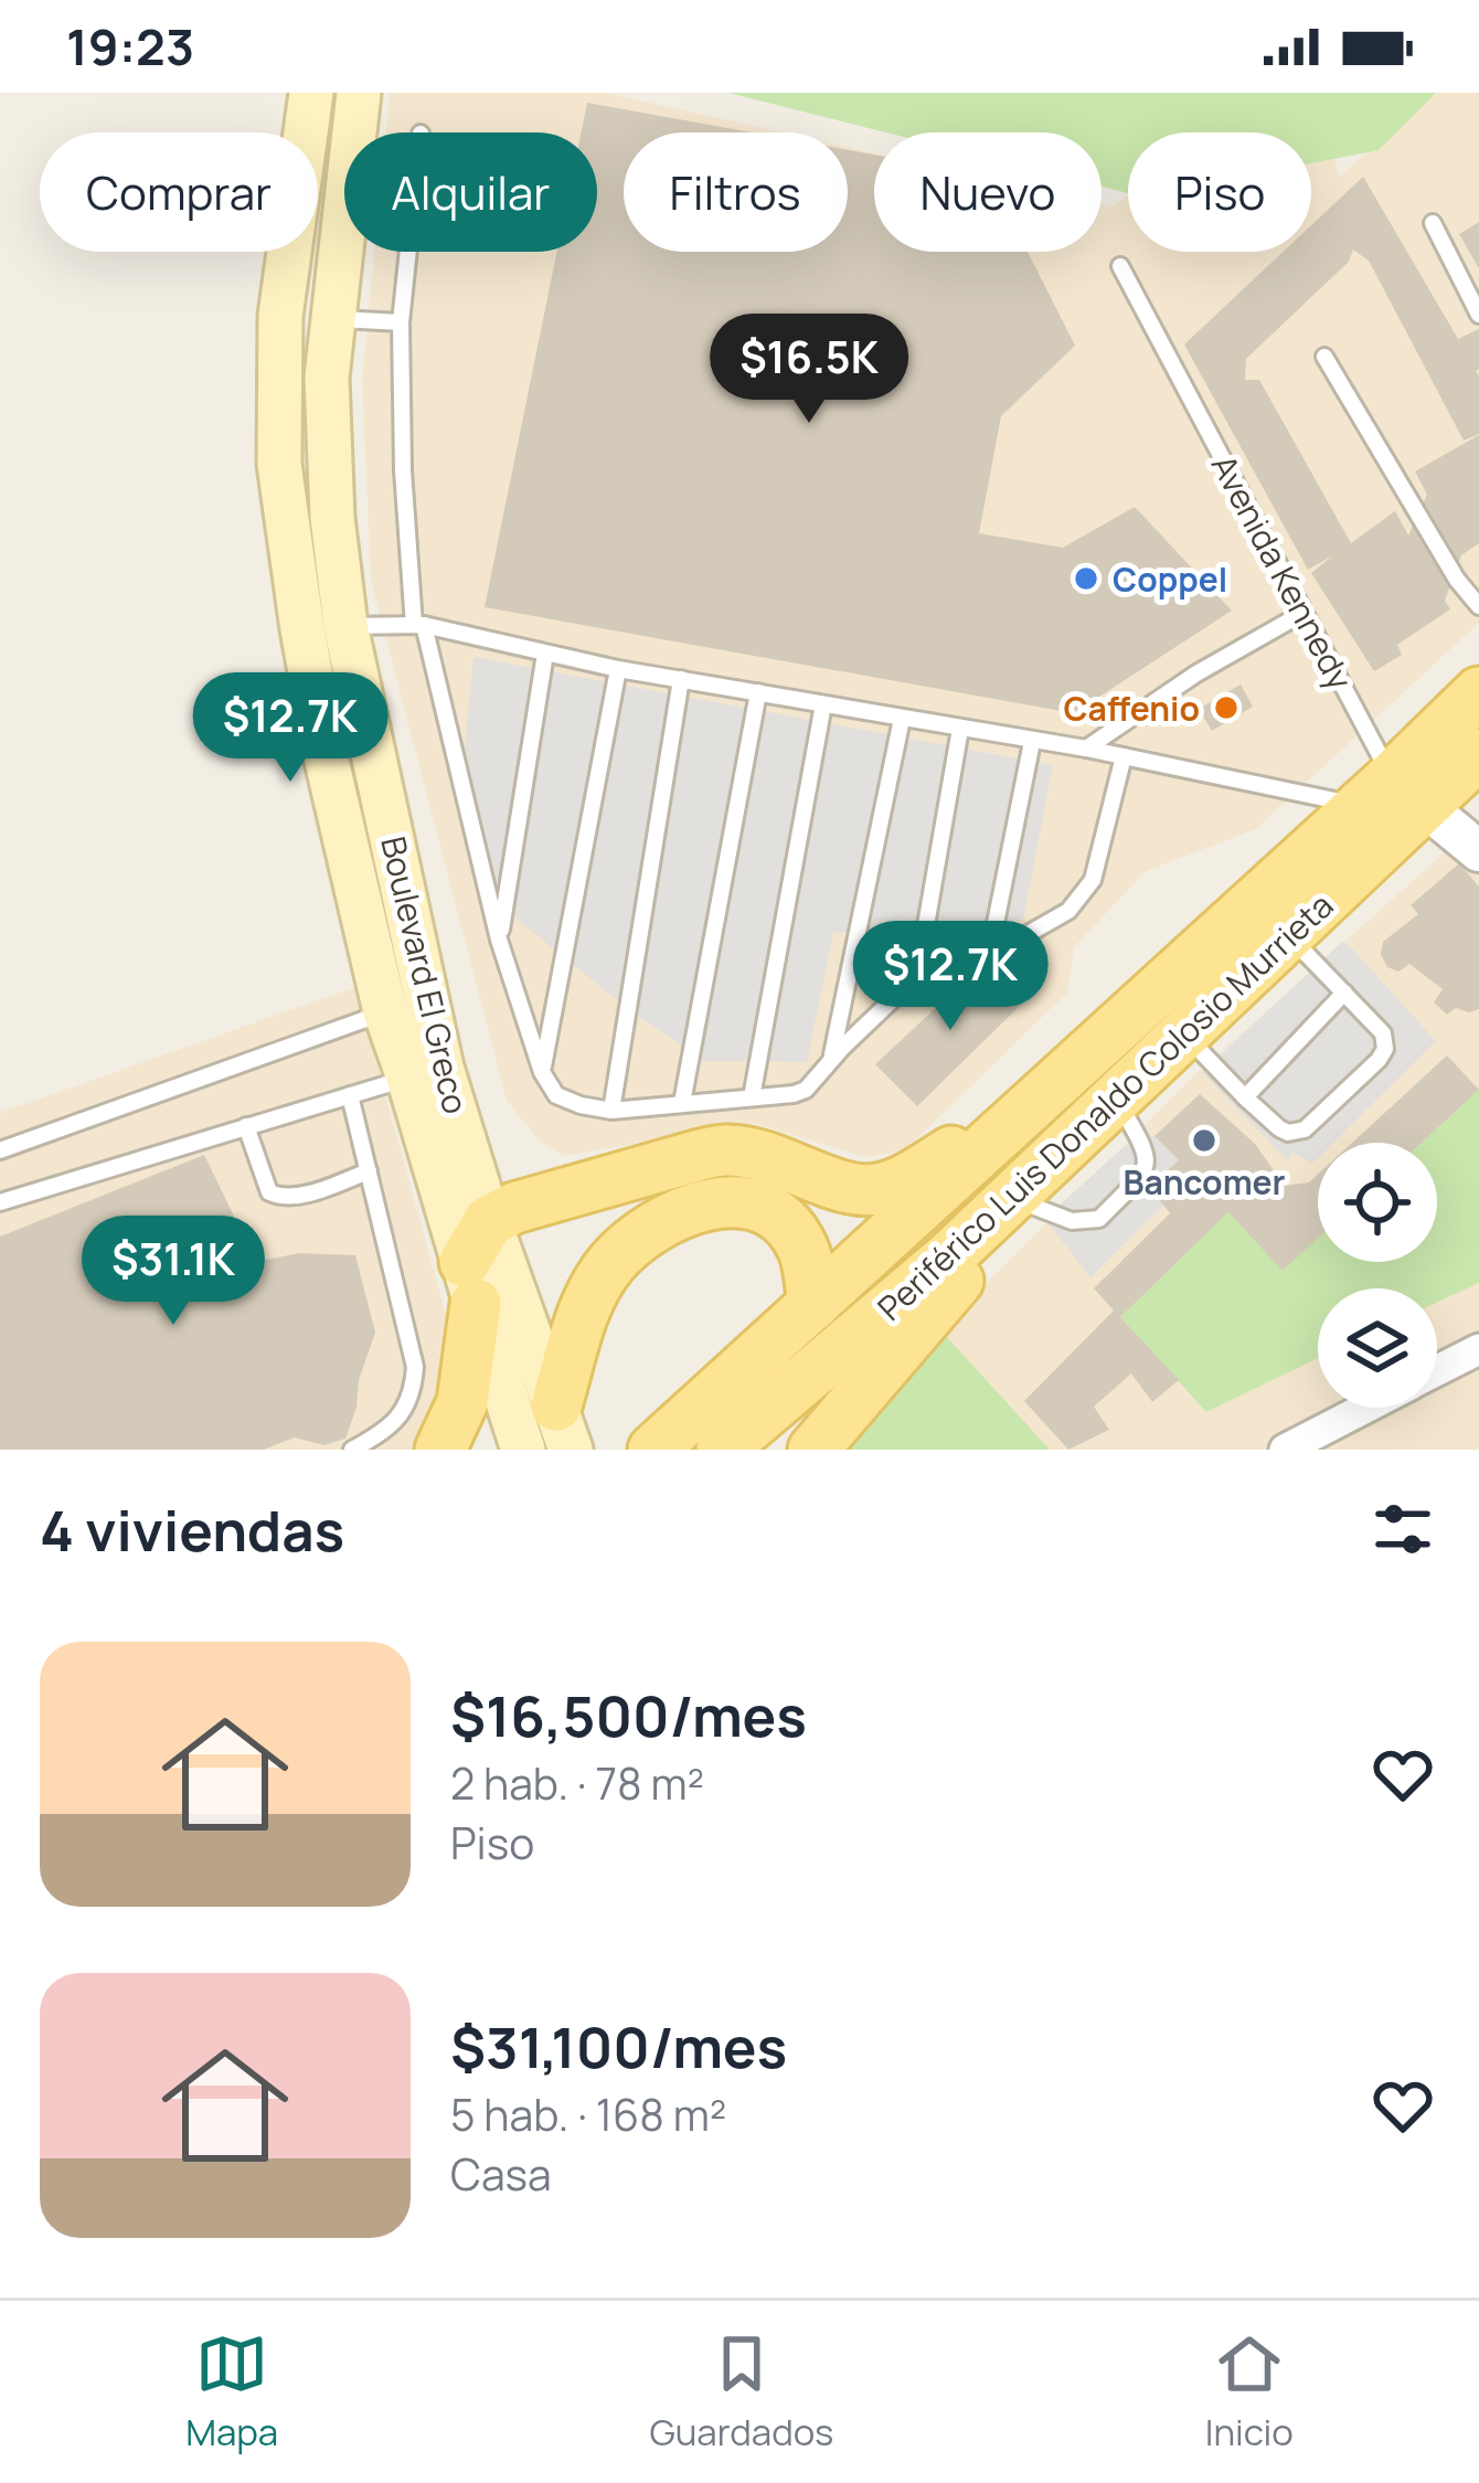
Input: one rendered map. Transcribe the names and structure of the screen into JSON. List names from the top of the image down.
{
  "streets": {
    "main road": ["Boulevard El Greco", "Periférico Luis Donaldo Colosio Murrieta"],
    "street": ["Avenida Kennedy"]
  },
  "crossings": [
    ["Avenida Kennedy", "Periférico Luis Donaldo Colosio Murrieta"]
  ],
  "places": ["Coppel", "Caffenio", "Bancomer"],
  "page": {
    "status": "19:23",
    "chip": [
      "Comprar",
      "Alquilar",
      "Filtros",
      "Nuevo",
      "Piso"
    ],
    "price": [
      "$16.5K",
      "$12.7K",
      "$12.7K",
      "$31.1K"
    ],
    "heading": "4 viviendas",
    "list": [
      {
        "name": "$16,500/mes",
        "note": "2 hab. · 78 m² · Piso"
      },
      {
        "name": "$31,100/mes",
        "note": "5 hab. · 168 m² · Casa"
      }
    ],
    "tabs": ["Mapa", "Guardados", "Inicio"]
  }
}
